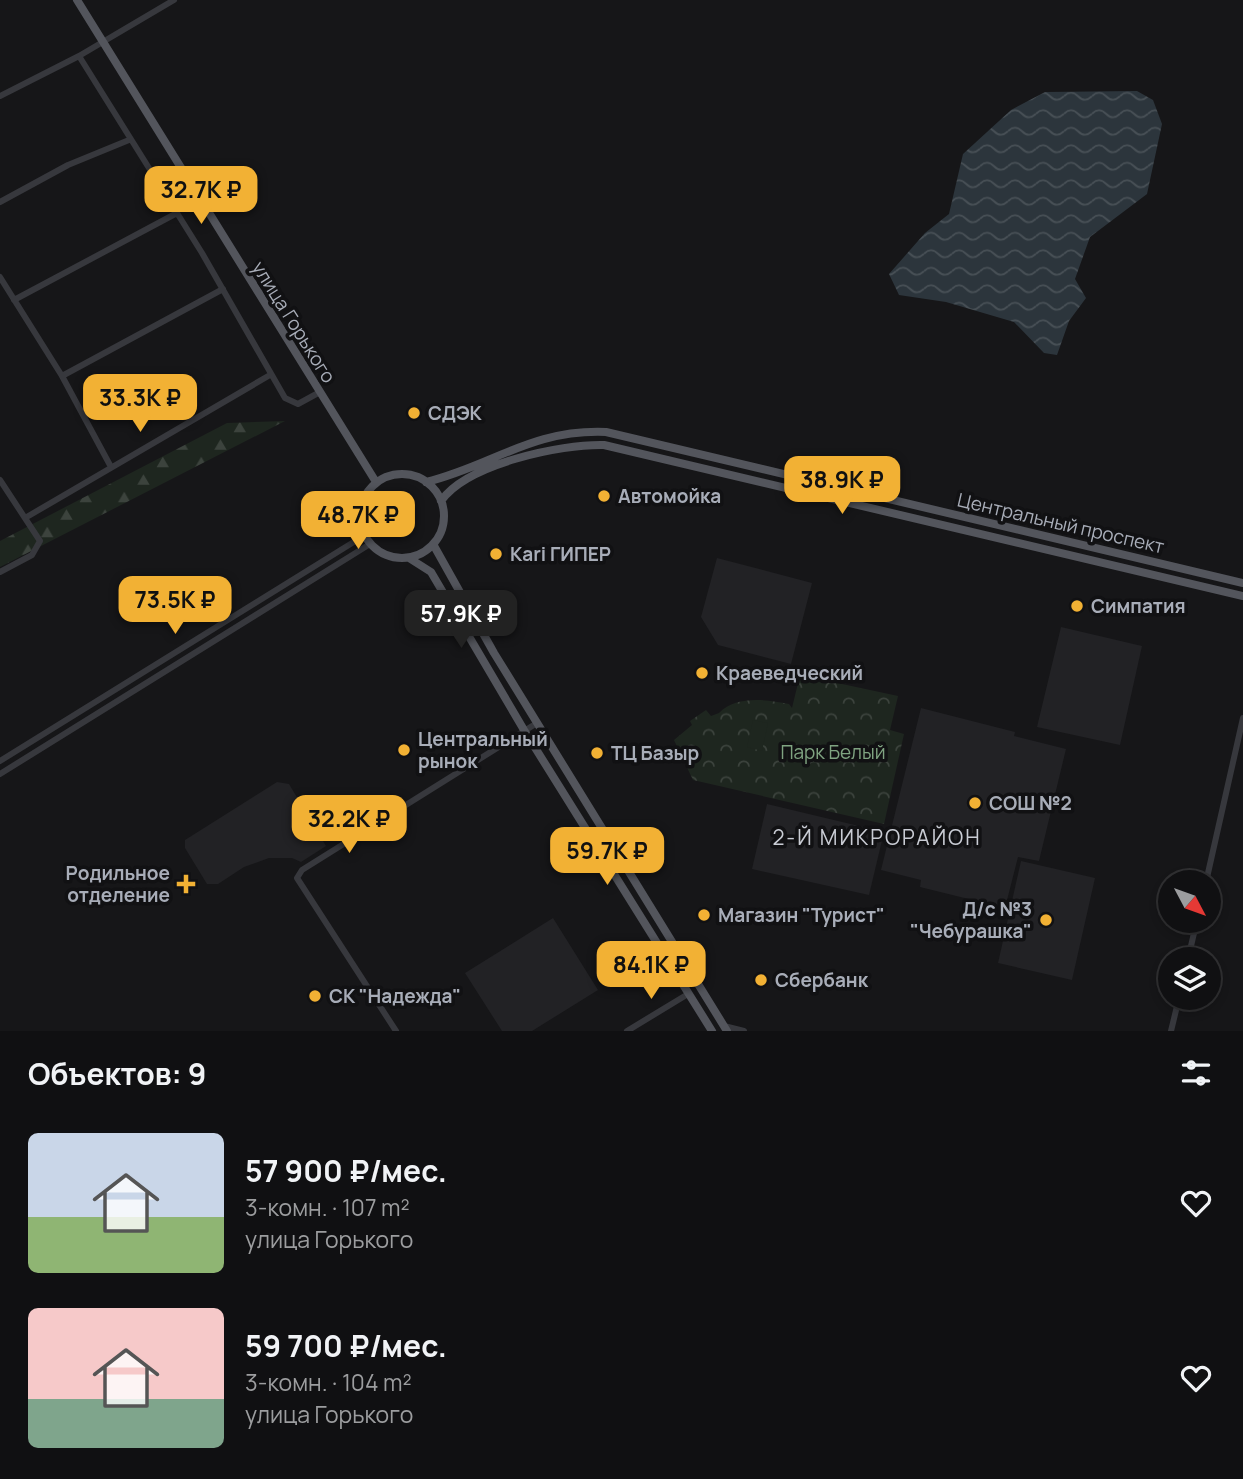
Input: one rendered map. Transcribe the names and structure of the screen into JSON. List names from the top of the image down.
{
  "streets": {
    "main road": ["улица Горького", "Центральный проспект"]
  },
  "crossings": [
    ["улица Горького", "Центральный проспект"]
  ],
  "districts": ["2-Й МИКРОРАЙОН"],
  "parks": ["Парк Белый"],
  "places": {
    "other": [
      "СДЭК",
      "Автомойка",
      "Kari ГИПЕР",
      "Симпатия",
      "Краеведческий",
      "Центральный рынок",
      "ТЦ Базыр",
      "СОШ №2",
      "Магазин \"Турист\"",
      "Д/c №3 \"Чебурашка\"",
      "Сбербанк",
      "СК \"Надежда\""
    ],
    "health": ["Родильное отделение"]
  },
  "north": "bottom right",
  "page": {
    "price": [
      "32.7K ₽",
      "33.3K ₽",
      "38.9K ₽",
      "48.7K ₽",
      "73.5K ₽",
      "57.9K ₽",
      "32.2K ₽",
      "59.7K ₽",
      "84.1K ₽"
    ],
    "heading": "Объектов: 9",
    "list": [
      {
        "name": "57 900 ₽/мес.",
        "note": "3-комн. · 107 m² · улица Горького"
      },
      {
        "name": "59 700 ₽/мес.",
        "note": "3-комн. · 104 m² · улица Горького"
      }
    ]
  }
}
